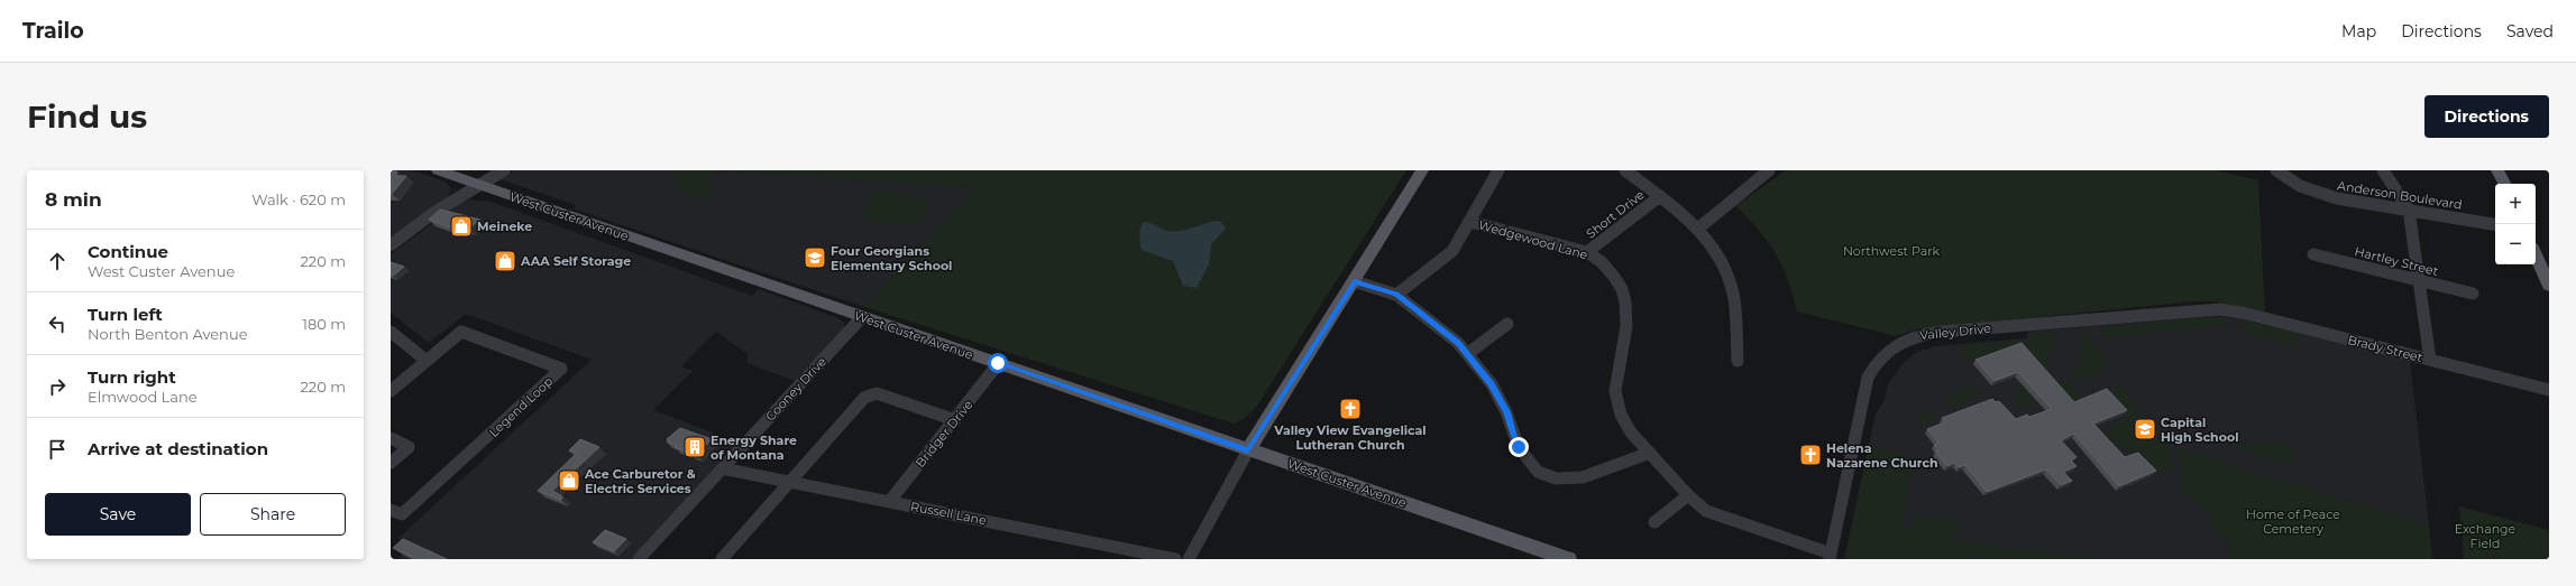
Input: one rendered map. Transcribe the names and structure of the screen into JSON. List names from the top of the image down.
{
  "streets": {
    "main road": ["West Custer Avenue"],
    "street": [
      "Anderson Boulevard",
      "Short Drive",
      "Wedgewood Lane",
      "Hartley Street",
      "Valley Drive",
      "Brady Street",
      "Cooney Drive",
      "Legend Loop",
      "Bridger Drive",
      "Russell Lane"
    ]
  },
  "crossings": [
    ["Short Drive", "Wedgewood Lane"],
    ["West Custer Avenue", "Cooney Drive"],
    ["West Custer Avenue", "Bridger Drive"],
    ["Wedgewood Lane", "Valley Drive"],
    ["Valley Drive", "Brady Street"],
    ["Cooney Drive", "Russell Lane"],
    ["Bridger Drive", "Russell Lane"]
  ],
  "parks": ["Northwest Park", "Home of Peace Cemetery", "Exchange Field"],
  "places": {
    "shop": ["Meineke", "AAA Self Storage", "Ace Carburetor & Electric Services"],
    "school or university": ["Four Georgians Elementary School", "Capital High School"],
    "church": ["Valley View Evangelical Lutheran Church", "Helena Nazarene Church"],
    "building": ["Energy Share of Montana"]
  },
  "page": {
    "header": "Trailo",
    "nav": ["Map", "Directions", "Saved"],
    "buttons": [
      "Directions",
      ["Save", "Share"]
    ],
    "title": "Find us",
    "heading": ["8 min", "Walk · 620 m"],
    "map_buttons": ["+", "−"],
    "list": [
      ["Continue", "West Custer Avenue", "220 m"],
      ["Turn left", "North Benton Avenue", "180 m"],
      ["Turn right", "Elmwood Lane", "220 m"],
      "Arrive at destination"
    ]
  }
}
